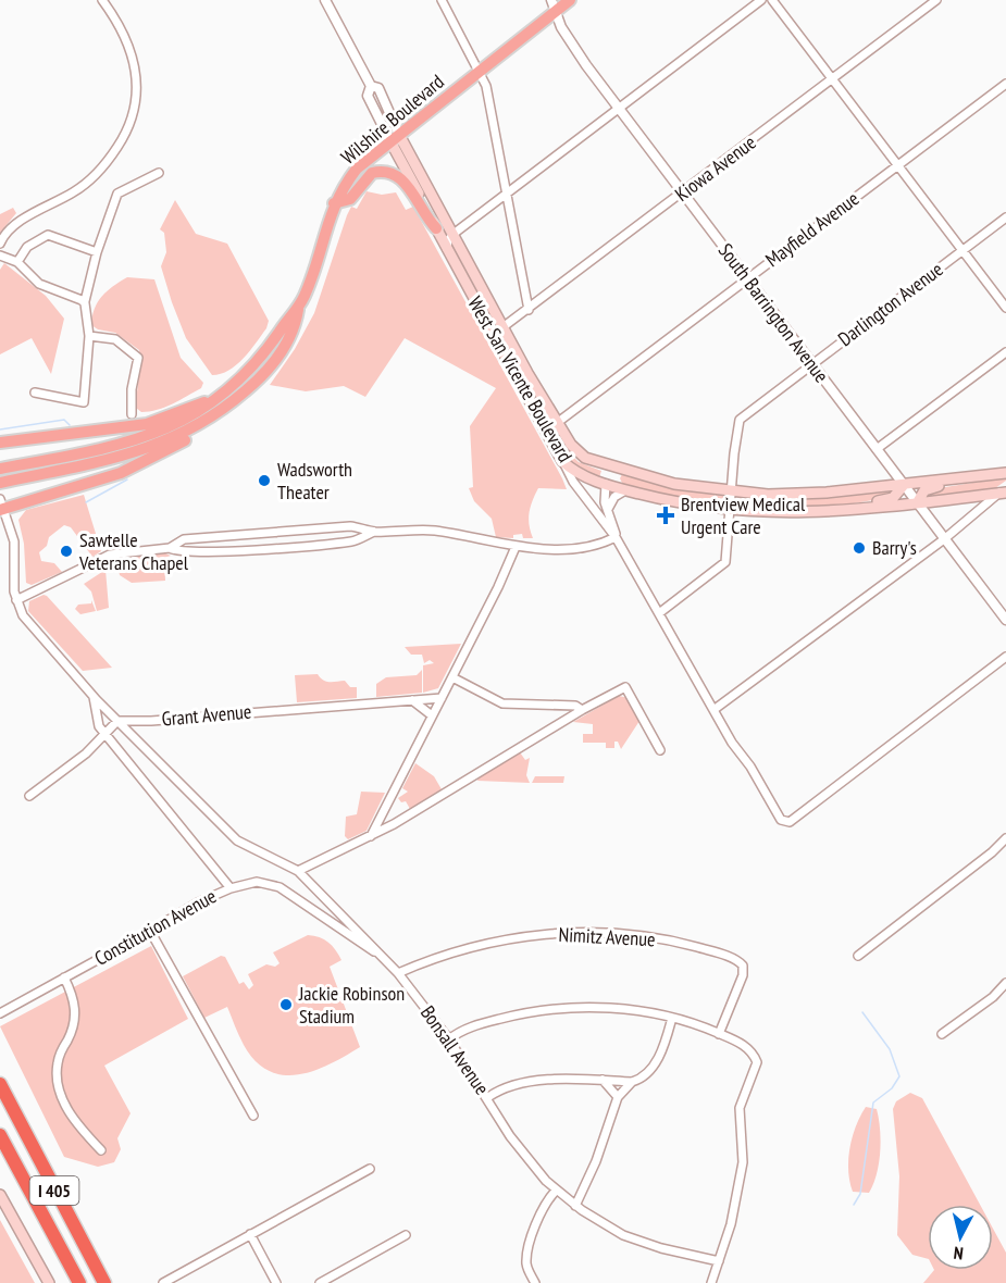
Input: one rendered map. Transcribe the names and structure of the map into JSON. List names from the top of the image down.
{
  "streets": {
    "highway": ["I 405"],
    "main road": ["Wilshire Boulevard", "West San Vicente Boulevard"],
    "street": [
      "Kiowa Avenue",
      "Mayfield Avenue",
      "Darlington Avenue",
      "South Barrington Avenue",
      "Grant Avenue",
      "Constitution Avenue",
      "Nimitz Avenue",
      "Bonsall Avenue"
    ]
  },
  "crossings": [
    ["Wilshire Boulevard", "South Barrington Avenue"],
    ["Wilshire Boulevard", "West San Vicente Boulevard"],
    ["Kiowa Avenue", "South Barrington Avenue"],
    ["Kiowa Avenue", "West San Vicente Boulevard"],
    ["Mayfield Avenue", "South Barrington Avenue"],
    ["Mayfield Avenue", "West San Vicente Boulevard"],
    ["Darlington Avenue", "South Barrington Avenue"],
    ["Darlington Avenue", "West San Vicente Boulevard"],
    ["South Barrington Avenue", "West San Vicente Boulevard"],
    ["Grant Avenue", "Bonsall Avenue"],
    ["Constitution Avenue", "Bonsall Avenue"],
    ["Nimitz Avenue", "Bonsall Avenue"]
  ],
  "places": {
    "other": [
      "Wadsworth Theater",
      "Barry's",
      "Sawtelle Veterans Chapel",
      "Jackie Robinson Stadium"
    ],
    "health": ["Brentview Medical Urgent Care"]
  },
  "north": "bottom"
}
